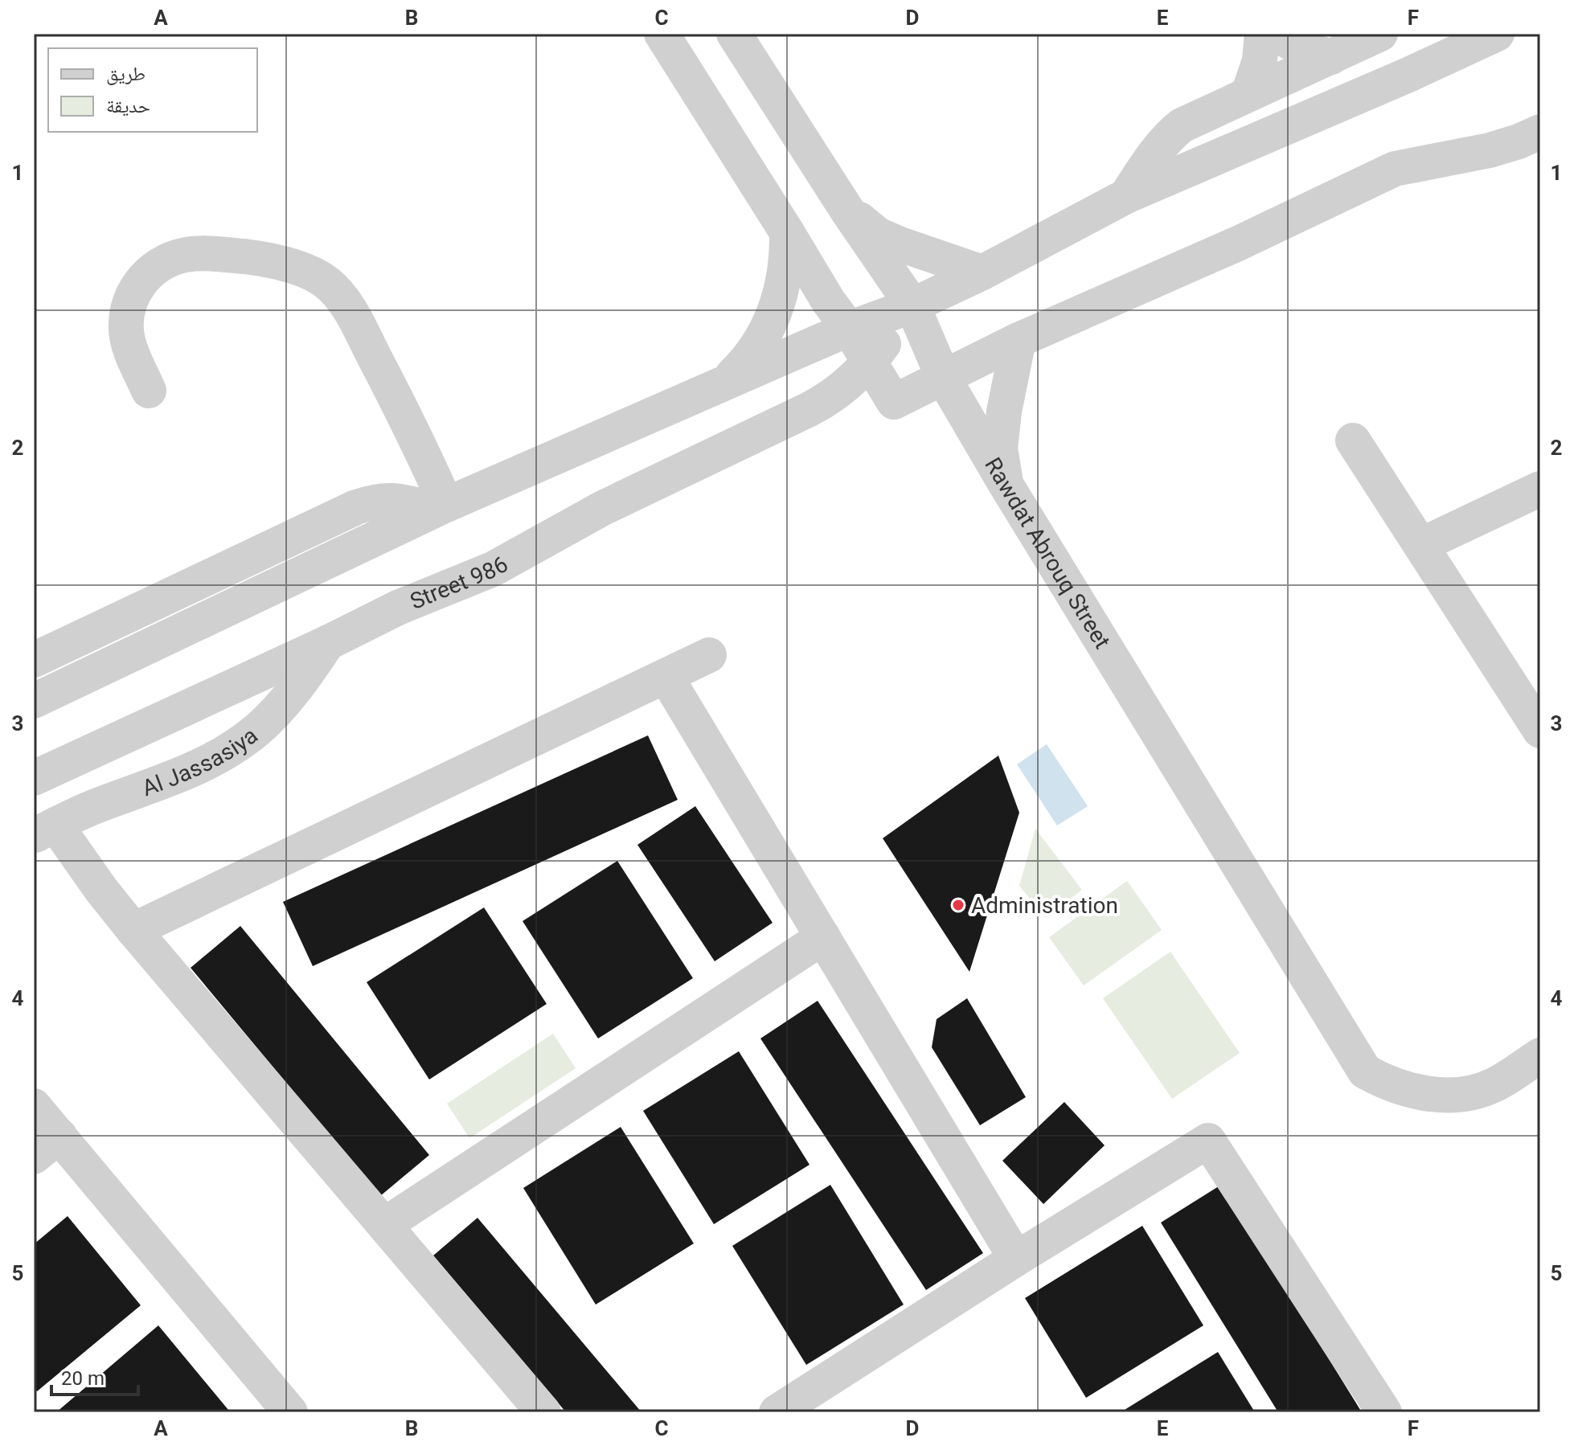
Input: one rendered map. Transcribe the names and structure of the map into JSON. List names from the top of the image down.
{
  "streets": {
    "street": ["Rawdat Abrouq Street", "Street 986", "Al Jassasiya"]
  },
  "crossings": [
    ["Rawdat Abrouq Street", "Street 986"],
    ["Street 986", "Al Jassasiya"]
  ],
  "places": ["Administration"],
  "legend": ["طريق", "حديقة"],
  "scale_bar": "20 m",
  "grid": {
    "columns": [
      "A",
      "B",
      "C",
      "D",
      "E",
      "F"
    ],
    "rows": [
      "1",
      "2",
      "3",
      "4",
      "5"
    ]
  }
}
